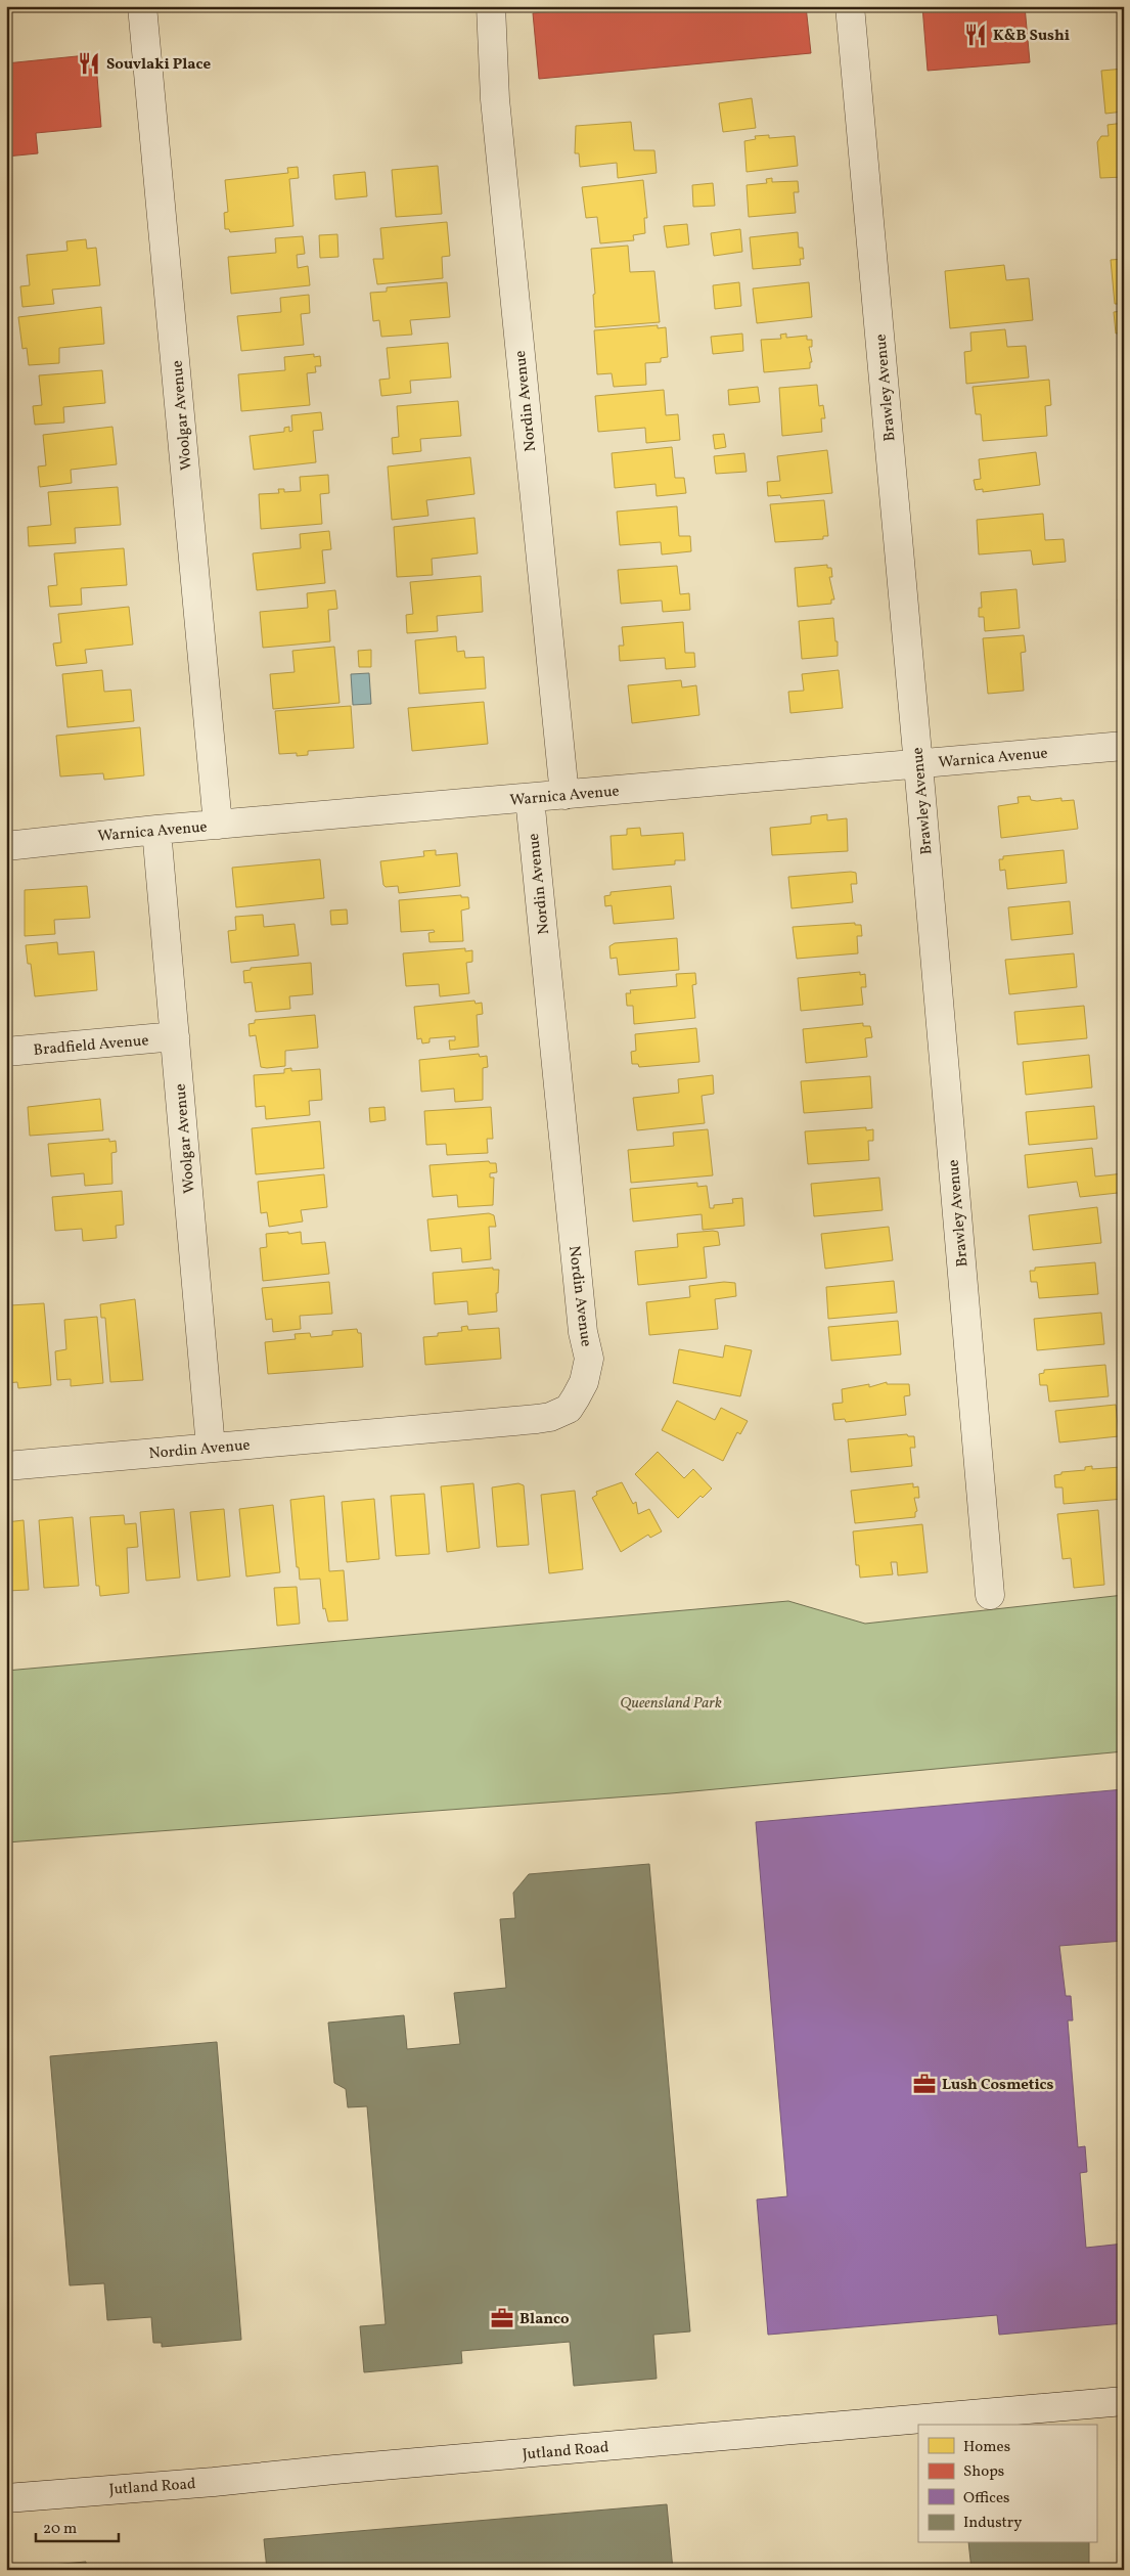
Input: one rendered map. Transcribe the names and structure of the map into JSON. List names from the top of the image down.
{
  "streets": {
    "street": [
      "Brawley Avenue",
      "Nordin Avenue",
      "Woolgar Avenue",
      "Warnica Avenue",
      "Bradfield Avenue",
      "Jutland Road"
    ]
  },
  "crossings": [
    ["Brawley Avenue", "Warnica Avenue"],
    ["Nordin Avenue", "Woolgar Avenue"],
    ["Nordin Avenue", "Warnica Avenue"],
    ["Woolgar Avenue", "Warnica Avenue"],
    ["Woolgar Avenue", "Bradfield Avenue"]
  ],
  "parks": ["Queensland Park"],
  "places": {
    "restaurant": ["K&B Sushi", "Souvlaki Place"],
    "office": ["Lush Cosmetics", "Blanco"]
  },
  "legend": [
    "Homes",
    "Shops",
    "Offices",
    "Industry"
  ],
  "scale_bar": "20 m"
}
